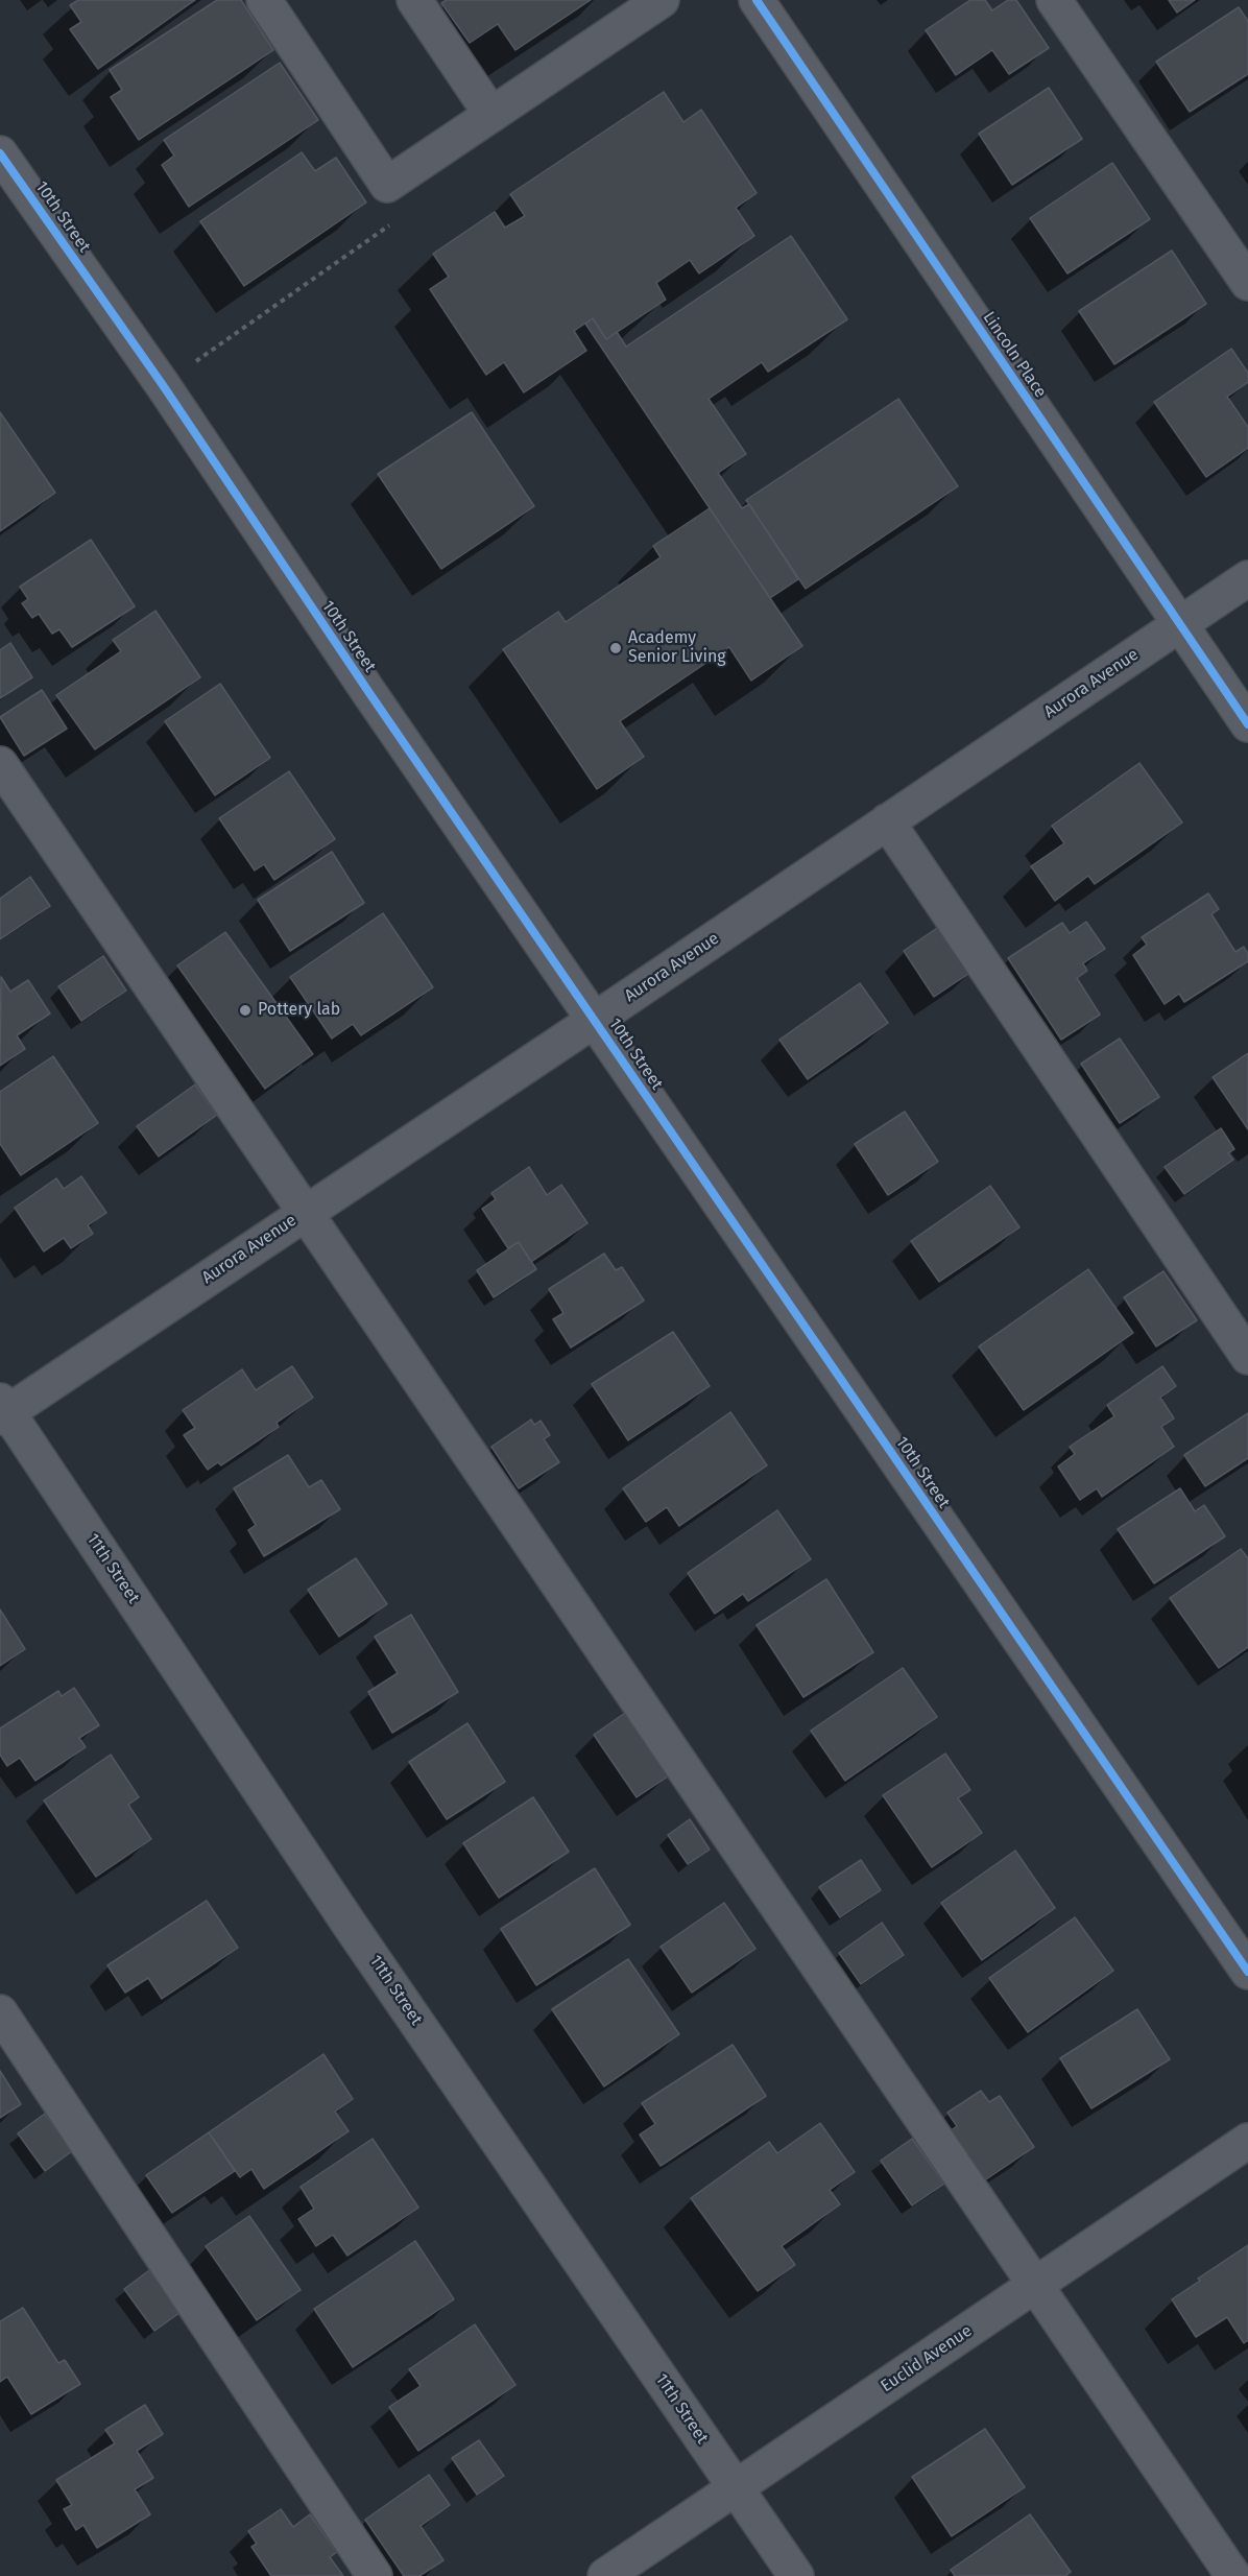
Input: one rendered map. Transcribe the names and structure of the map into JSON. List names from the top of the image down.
{
  "streets": {
    "street": [
      "10th Street",
      "Lincoln Place",
      "Aurora Avenue",
      "11th Street",
      "Euclid Avenue"
    ]
  },
  "crossings": [
    ["10th Street", "Aurora Avenue"],
    ["Lincoln Place", "Aurora Avenue"],
    ["Aurora Avenue", "11th Street"],
    ["11th Street", "Euclid Avenue"]
  ],
  "places": ["Academy Senior Living", "Pottery lab"]
}
